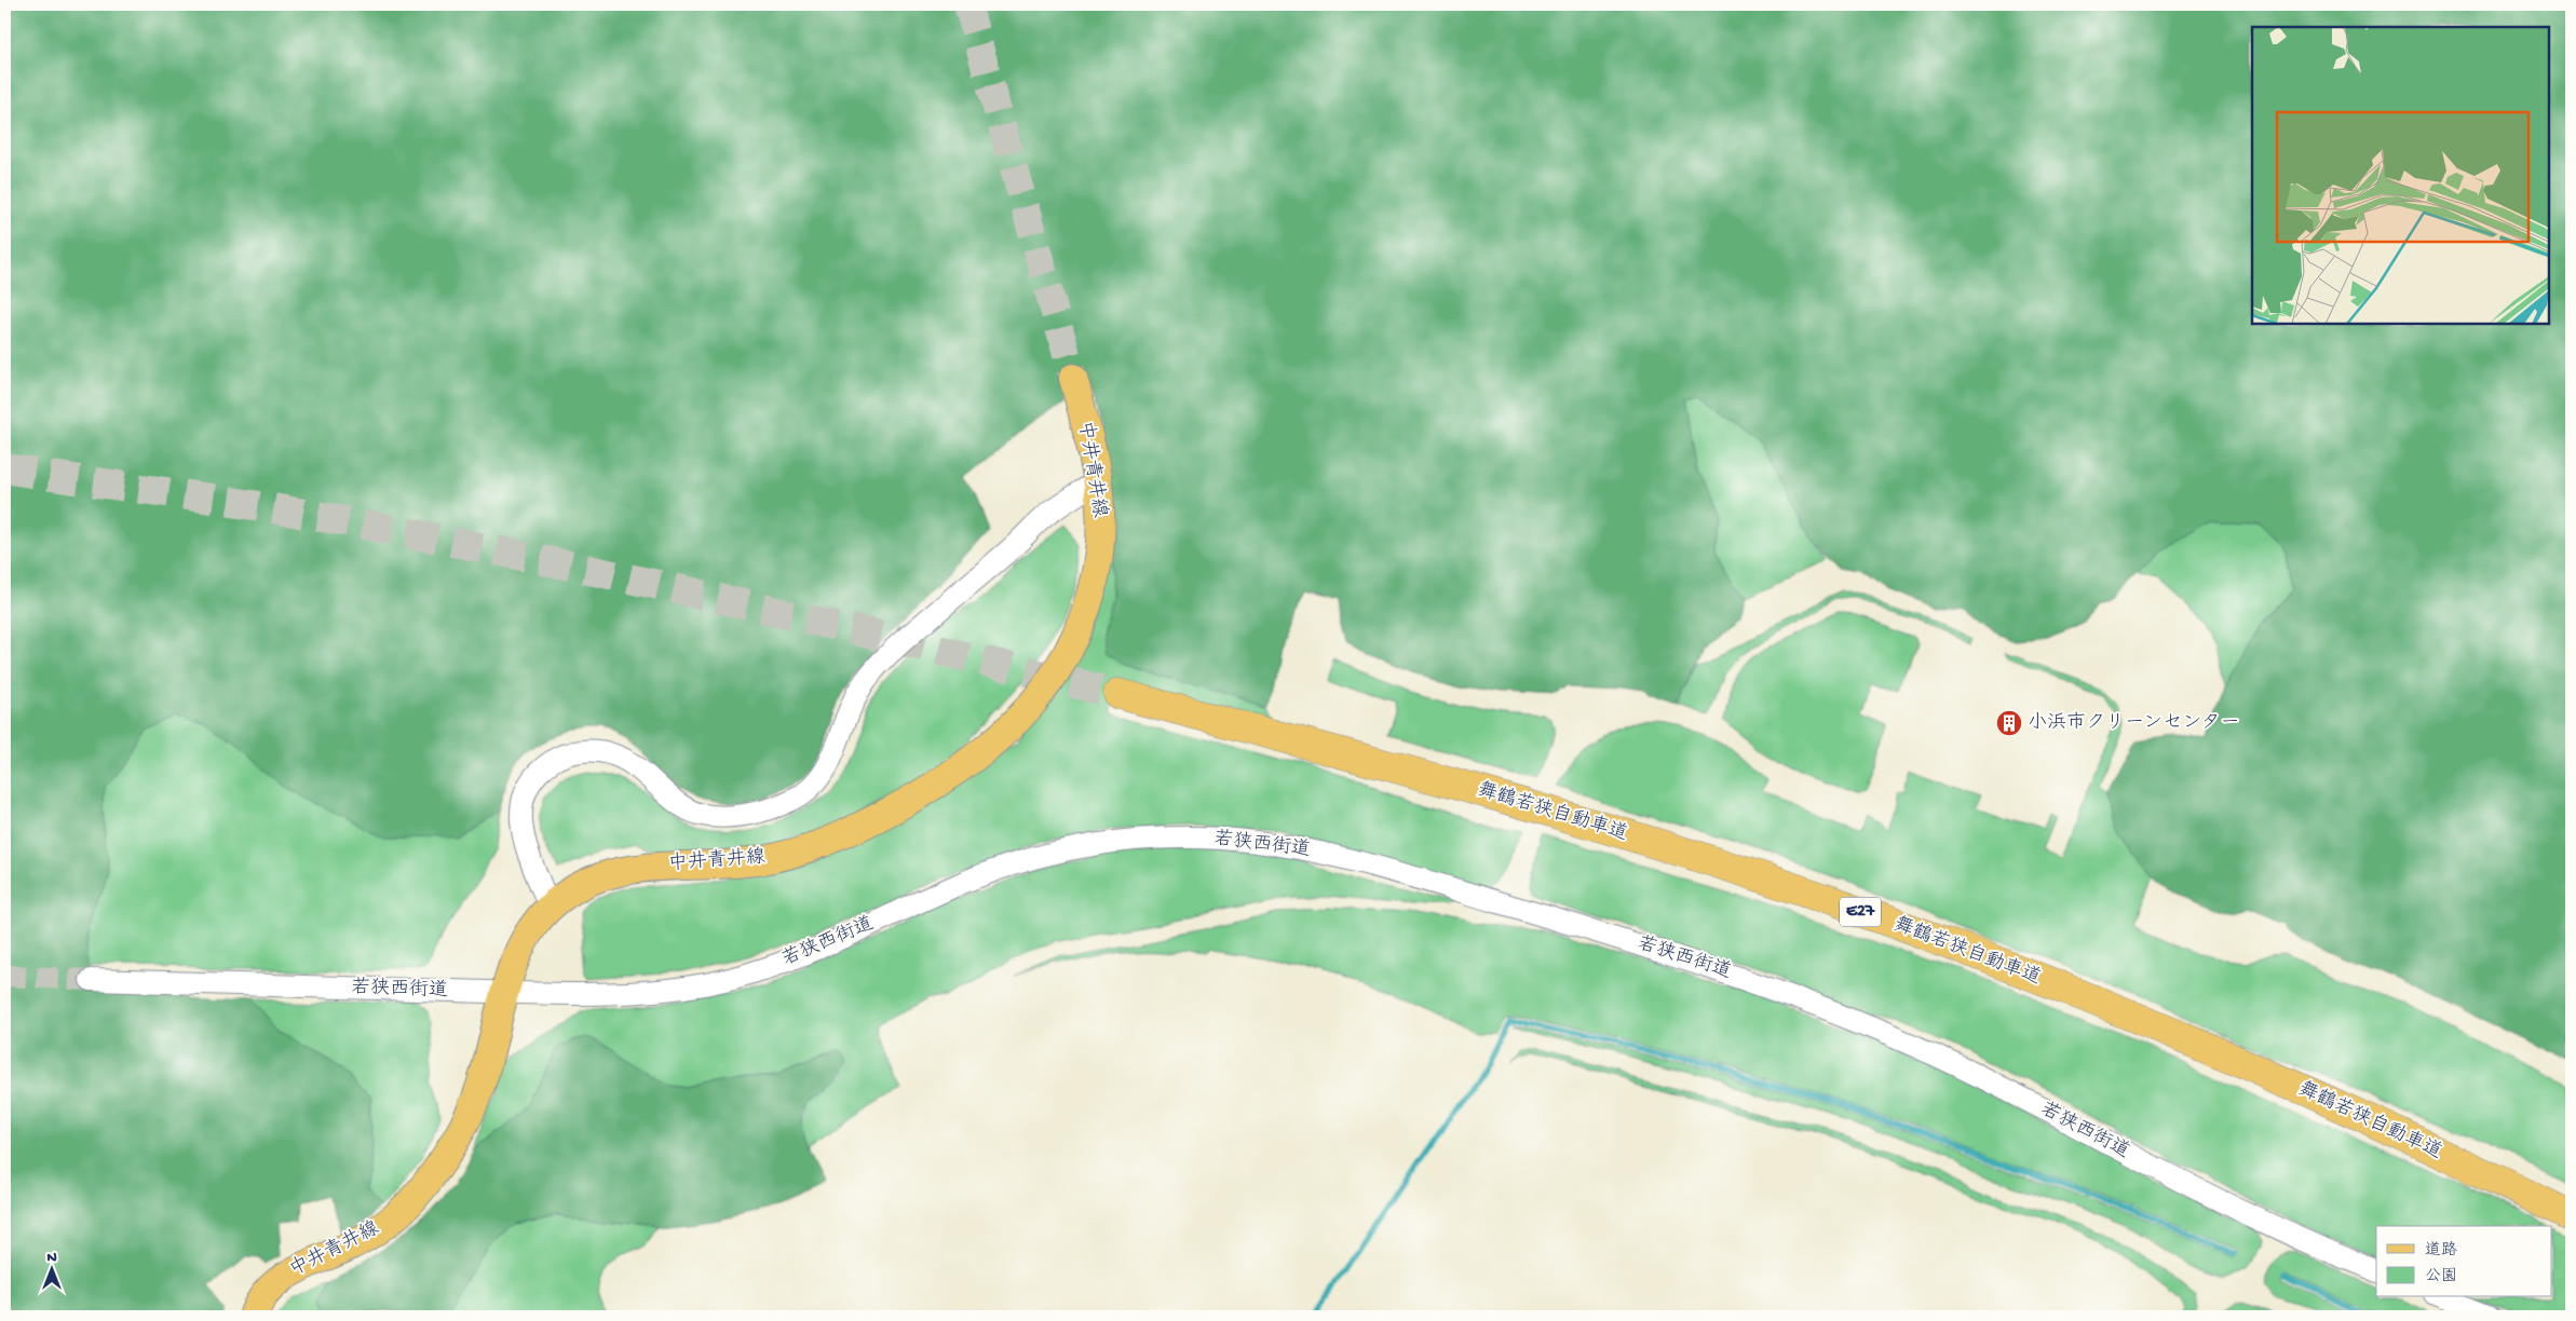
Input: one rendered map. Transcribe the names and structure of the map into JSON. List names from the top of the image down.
{
  "streets": {
    "highway": ["舞鶴若狭自動車道", "E27"],
    "main road": ["中井青井線"],
    "street": ["若狭西街道"]
  },
  "crossings": [
    ["中井青井線", "若狭西街道"]
  ],
  "places": {
    "building": ["小浜市クリーンセンター"]
  },
  "legend": ["道路", "公園"],
  "north": "top"
}
